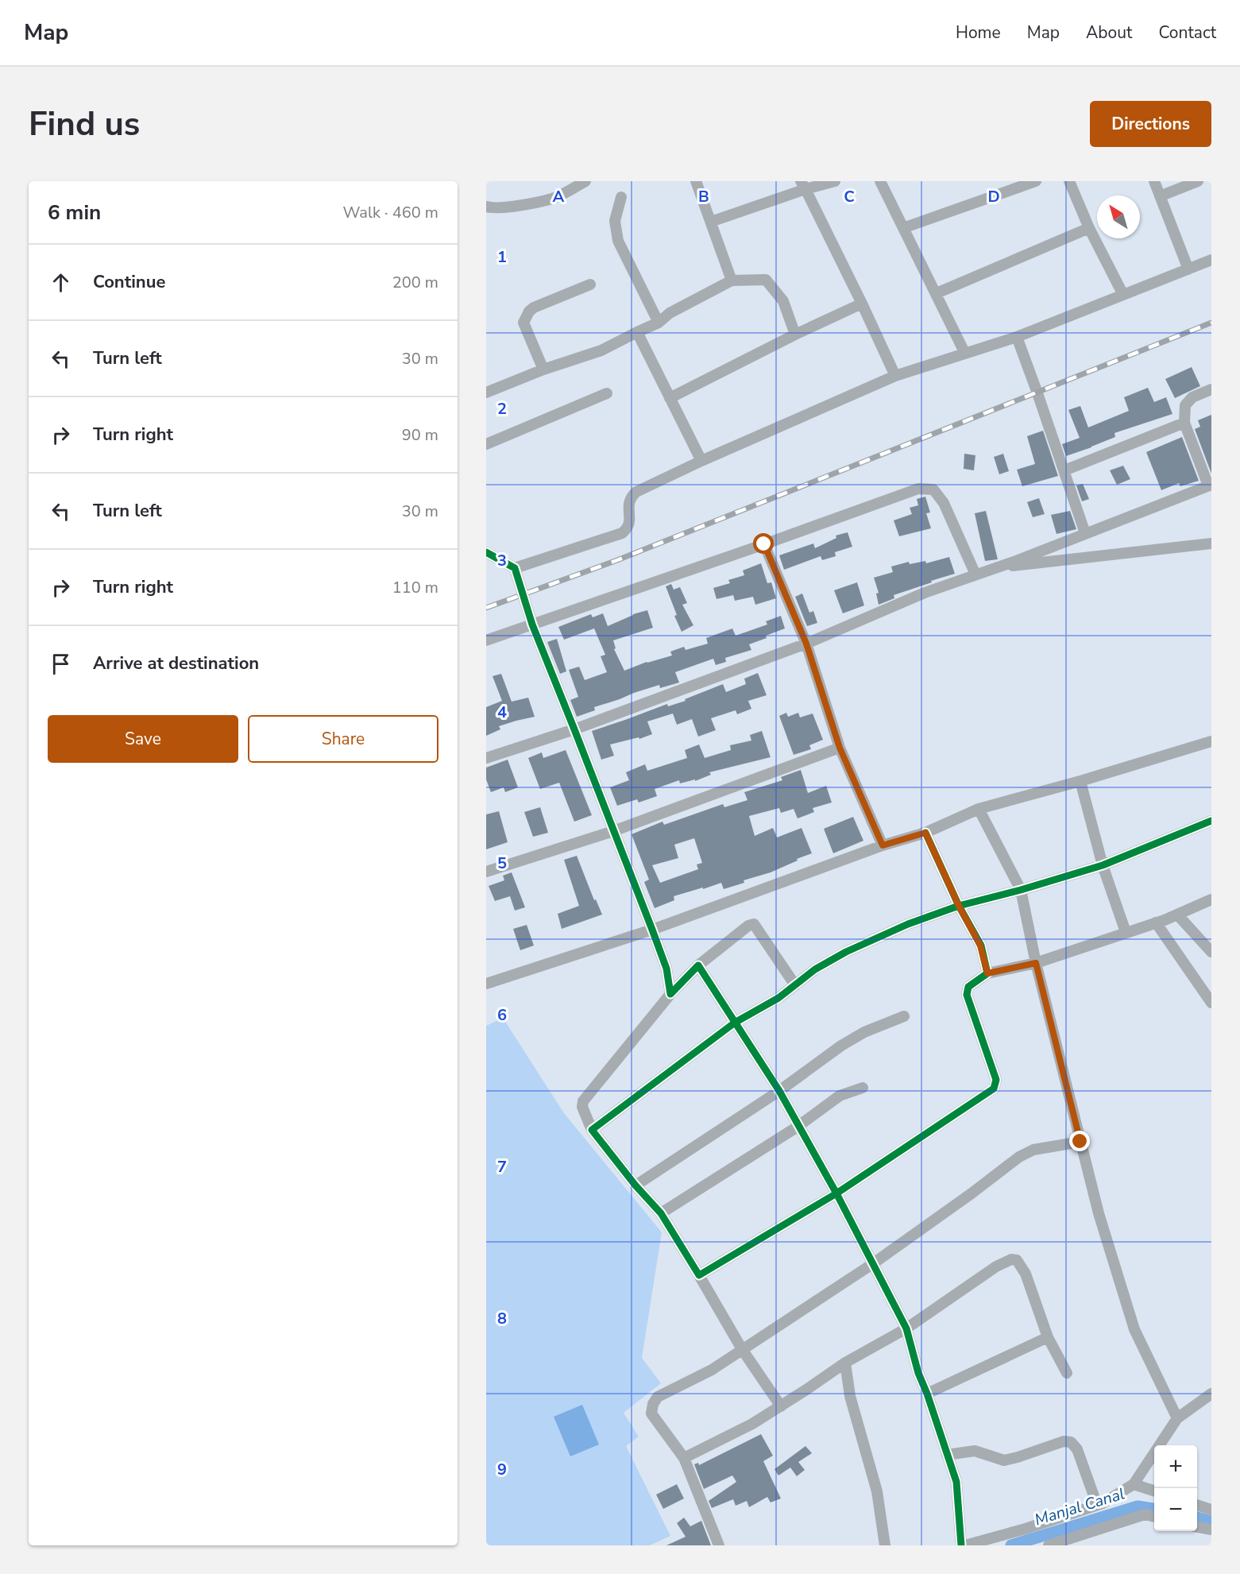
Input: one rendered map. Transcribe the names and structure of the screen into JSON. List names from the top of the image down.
{
  "water": ["Manjal Canal"],
  "north": "top left",
  "page": {
    "header": "Map",
    "nav": [
      "Home",
      "Map",
      "About",
      "Contact"
    ],
    "buttons": [
      "Directions",
      ["Save", "Share"]
    ],
    "title": "Find us",
    "heading": ["6 min", "Walk · 460 m"],
    "list": [
      ["Continue", "200 m"],
      ["Turn left", "30 m"],
      ["Turn right", "90 m"],
      ["Turn left", "30 m"],
      ["Turn right", "110 m"],
      "Arrive at destination"
    ],
    "map_buttons": ["+", "−"]
  },
  "grid": {
    "columns": [
      "A",
      "B",
      "C",
      "D"
    ],
    "rows": [
      "1",
      "2",
      "3",
      "4",
      "5",
      "6",
      "7",
      "8",
      "9"
    ]
  }
}
